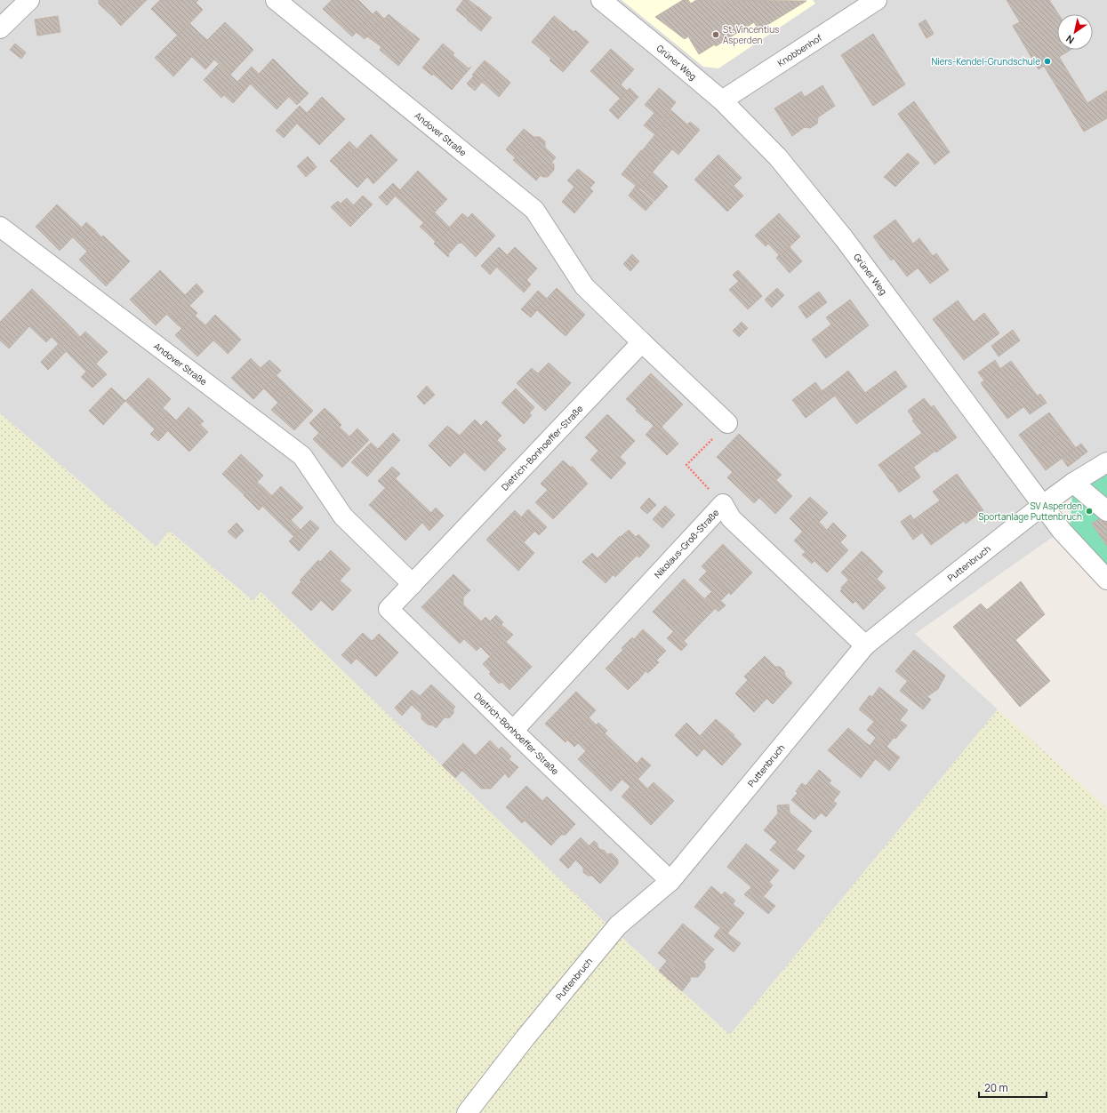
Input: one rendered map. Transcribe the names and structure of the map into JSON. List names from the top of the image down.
{
  "streets": {
    "street": [
      "Knobbenhof",
      "Grüner Weg",
      "Andover Straße",
      "Dietrich-Bonhoeffer-Straße",
      "Nikolaus-Groß-Straße",
      "Puttenbruch"
    ]
  },
  "crossings": [
    ["Knobbenhof", "Grüner Weg"],
    ["Grüner Weg", "Puttenbruch"],
    ["Andover Straße", "Dietrich-Bonhoeffer-Straße"],
    ["Dietrich-Bonhoeffer-Straße", "Nikolaus-Groß-Straße"],
    ["Dietrich-Bonhoeffer-Straße", "Puttenbruch"],
    ["Nikolaus-Groß-Straße", "Puttenbruch"]
  ],
  "places": ["St. Vincentius Asperden", "Niers-Kendel-Grundschule", "SV Asperden Sportanlage Puttenbruch"],
  "scale_bar": "20 m",
  "north": "bottom left"
}
